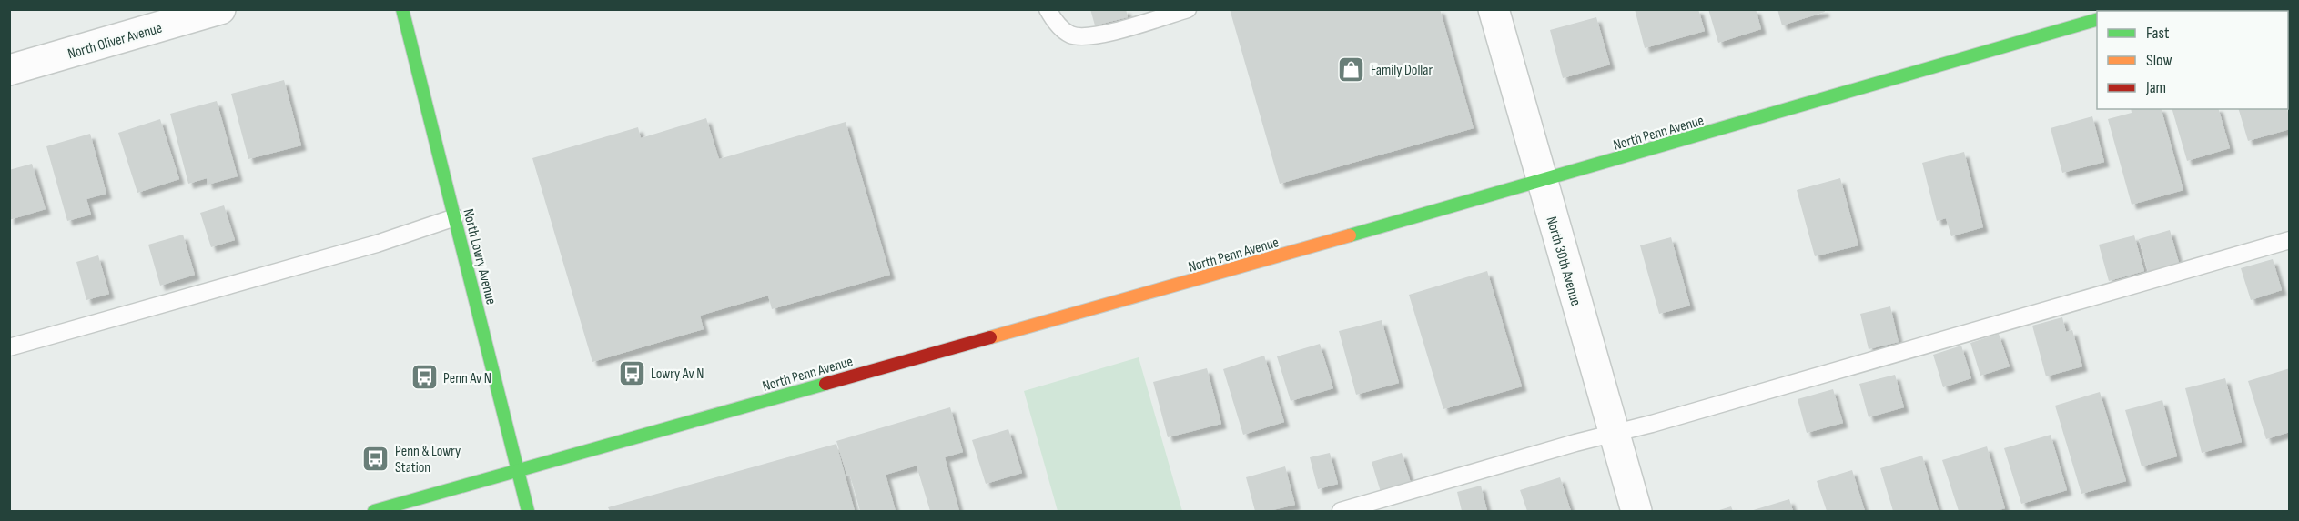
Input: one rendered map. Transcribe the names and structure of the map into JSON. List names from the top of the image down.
{
  "streets": {
    "main road": ["North Penn Avenue", "North Lowry Avenue"],
    "street": ["North Oliver Avenue", "North 30th Avenue"]
  },
  "crossings": [
    ["North Penn Avenue", "North Lowry Avenue"],
    ["North Penn Avenue", "North 30th Avenue"]
  ],
  "places": {
    "shop": ["Family Dollar"],
    "bus stop": ["Lowry Av N", "Penn Av N", "Penn & Lowry Station"]
  },
  "legend": ["Fast", "Slow", "Jam"]
}
